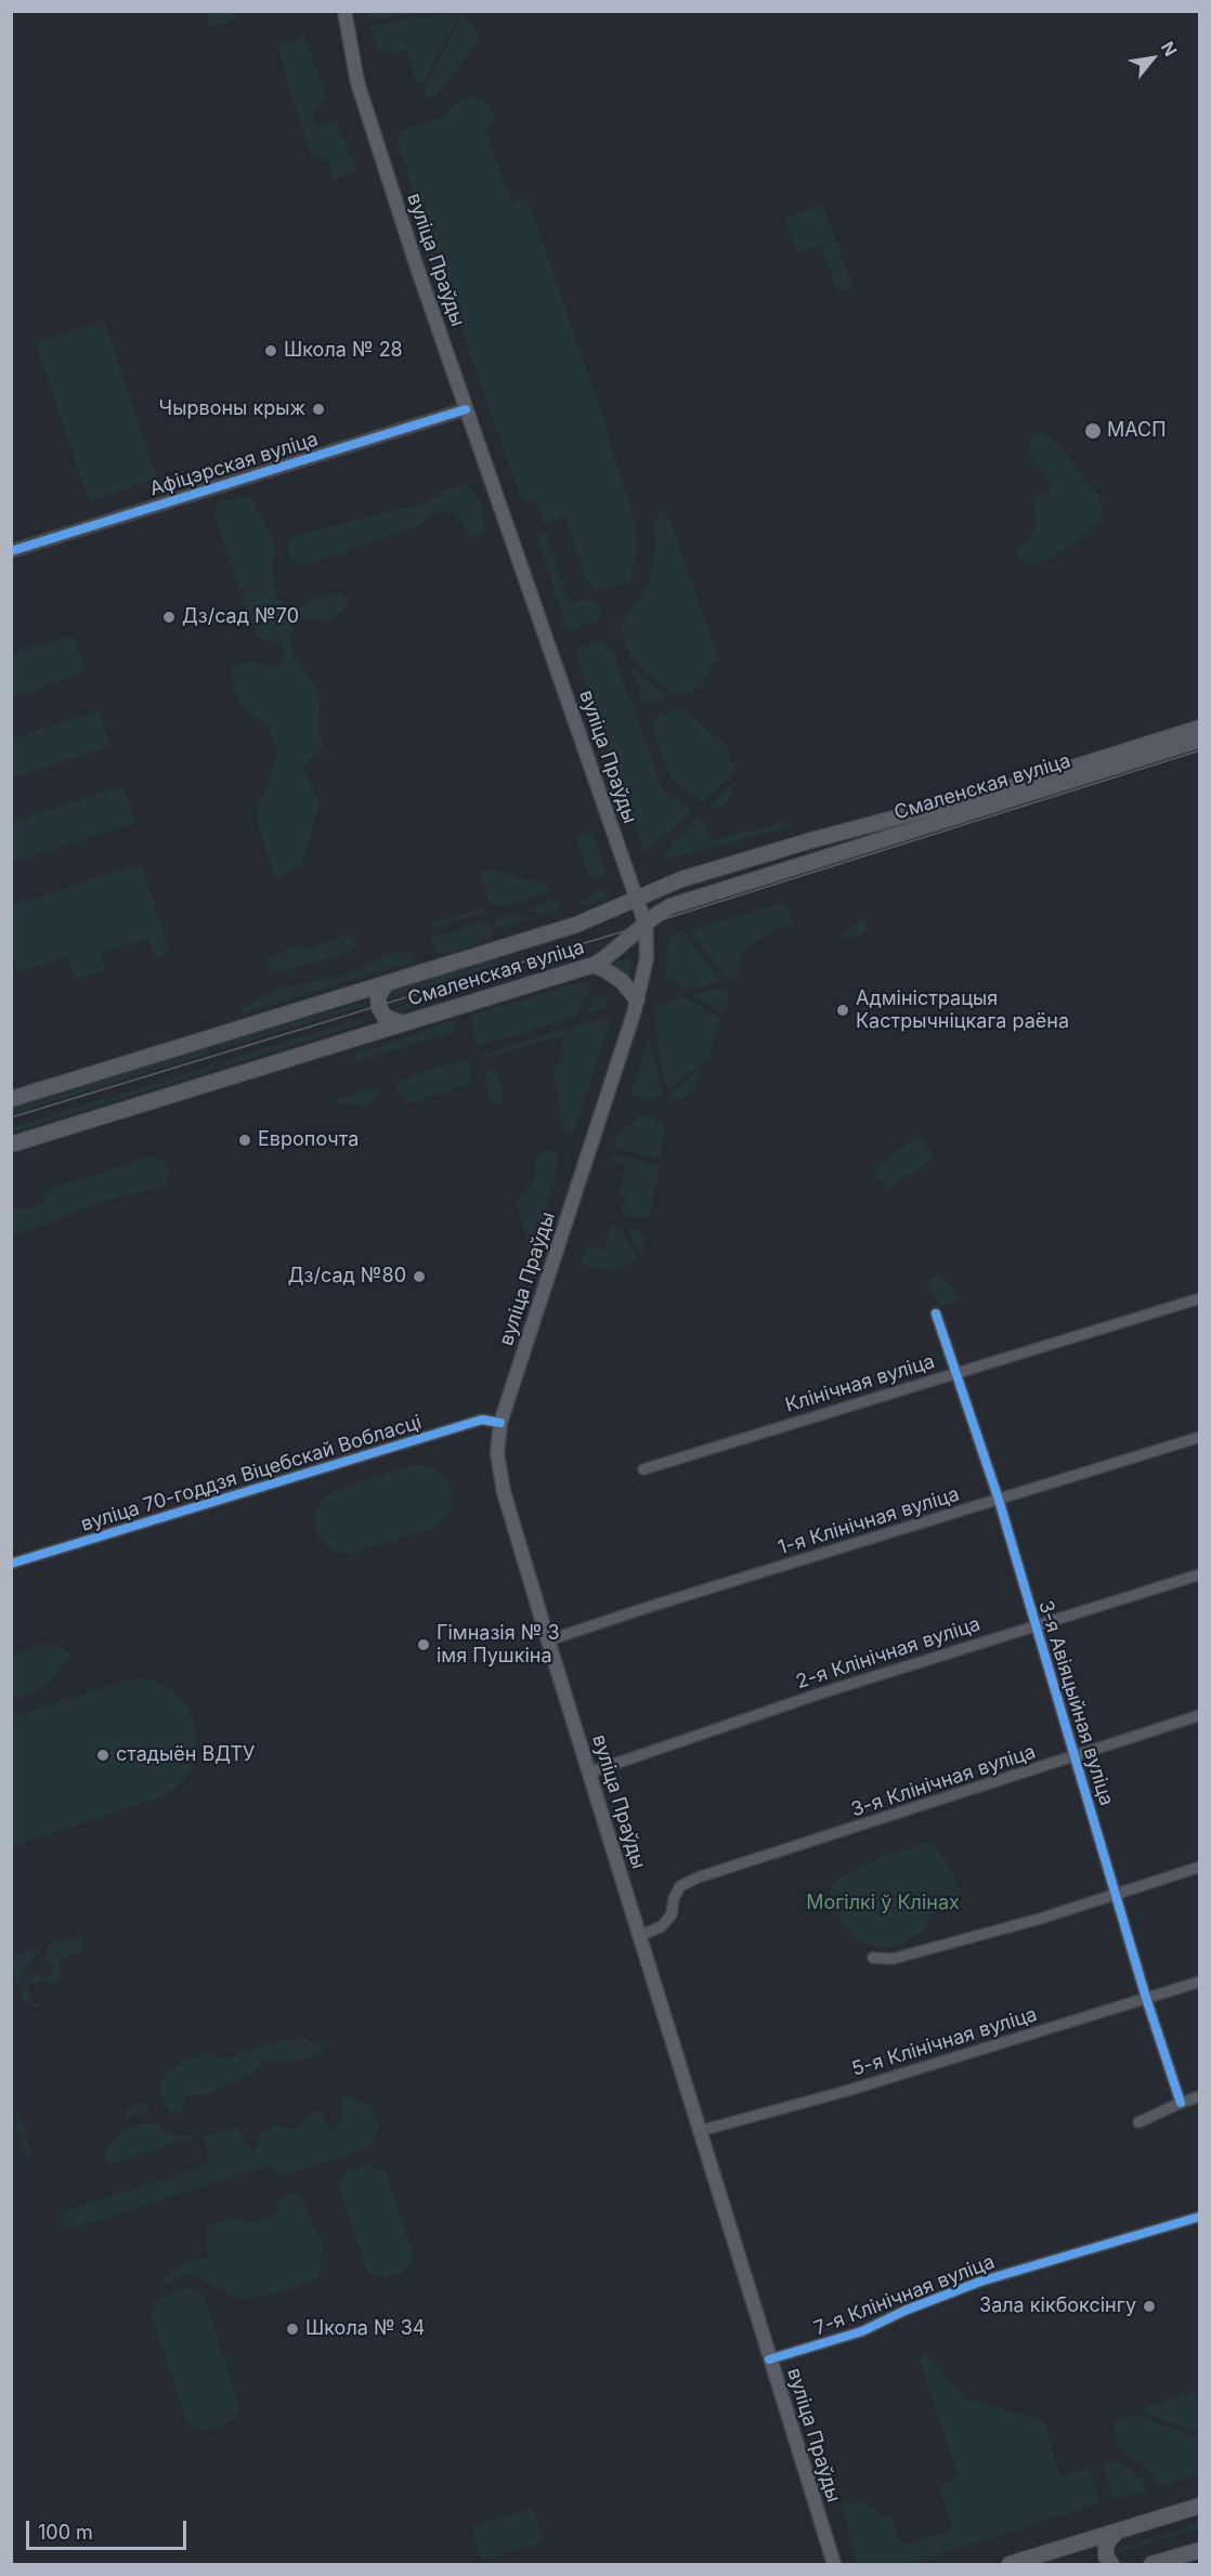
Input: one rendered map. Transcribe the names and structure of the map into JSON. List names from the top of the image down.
{
  "streets": {
    "main road": ["вуліца Праўды", "Смаленская вуліца"],
    "street": [
      "Афіцэрская вуліца",
      "Клінічная вуліца",
      "вуліца 70-годдзя Віцебскай Вобласці",
      "1-я Клінічная вуліца",
      "2-я Клінічная вуліца",
      "3-я Авіяцыйная вуліца",
      "3-я Клінічная вуліца",
      "5-я Клінічная вуліца",
      "7-я Клінічная вуліца"
    ]
  },
  "crossings": [
    ["вуліца Праўды", "Афіцэрская вуліца"],
    ["вуліца Праўды", "Смаленская вуліца"],
    ["вуліца Праўды", "вуліца 70-годдзя Віцебскай Вобласці"],
    ["вуліца Праўды", "1-я Клінічная вуліца"],
    ["вуліца Праўды", "2-я Клінічная вуліца"],
    ["вуліца Праўды", "3-я Клінічная вуліца"],
    ["вуліца Праўды", "5-я Клінічная вуліца"],
    ["вуліца Праўды", "7-я Клінічная вуліца"],
    ["Клінічная вуліца", "3-я Авіяцыйная вуліца"],
    ["1-я Клінічная вуліца", "3-я Авіяцыйная вуліца"],
    ["2-я Клінічная вуліца", "3-я Авіяцыйная вуліца"],
    ["3-я Авіяцыйная вуліца", "3-я Клінічная вуліца"],
    ["3-я Авіяцыйная вуліца", "5-я Клінічная вуліца"]
  ],
  "parks": ["Могілкі ў Клінах"],
  "places": [
    "Школа № 28",
    "Чырвоны крыж",
    "МАСП",
    "Дз/сад №70",
    "Адміністрацыя Кастрычніцкага раёна",
    "Европочта",
    "Дз/сад №80",
    "Гімназія № 3 імя Пушкіна",
    "стадыён ВДТУ",
    "Зала кікбоксінгу",
    "Школа № 34"
  ],
  "scale_bar": "100 m",
  "north": "top right"
}
